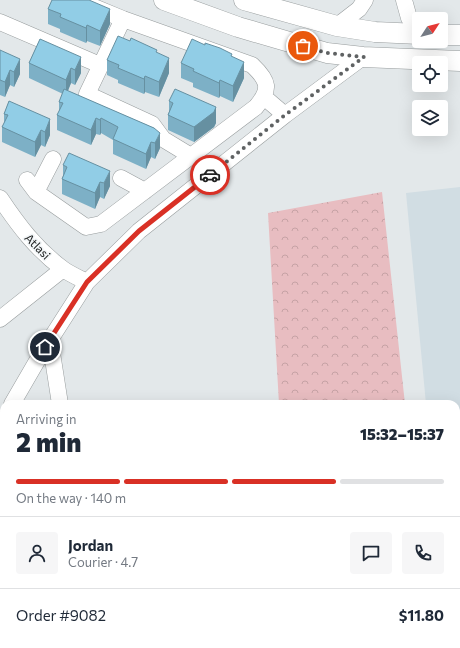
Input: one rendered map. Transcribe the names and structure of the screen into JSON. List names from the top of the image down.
{
  "streets": {
    "street": ["Atlasi"]
  },
  "north": "top right",
  "page": {
    "heading": ["2 min", "Arriving in", "15:32–15:37"],
    "panel": [
      "Jordan",
      "Courier · 4.7",
      "Order #9082",
      "$11.80"
    ],
    "bar": "On the way · 140 m"
  }
}
